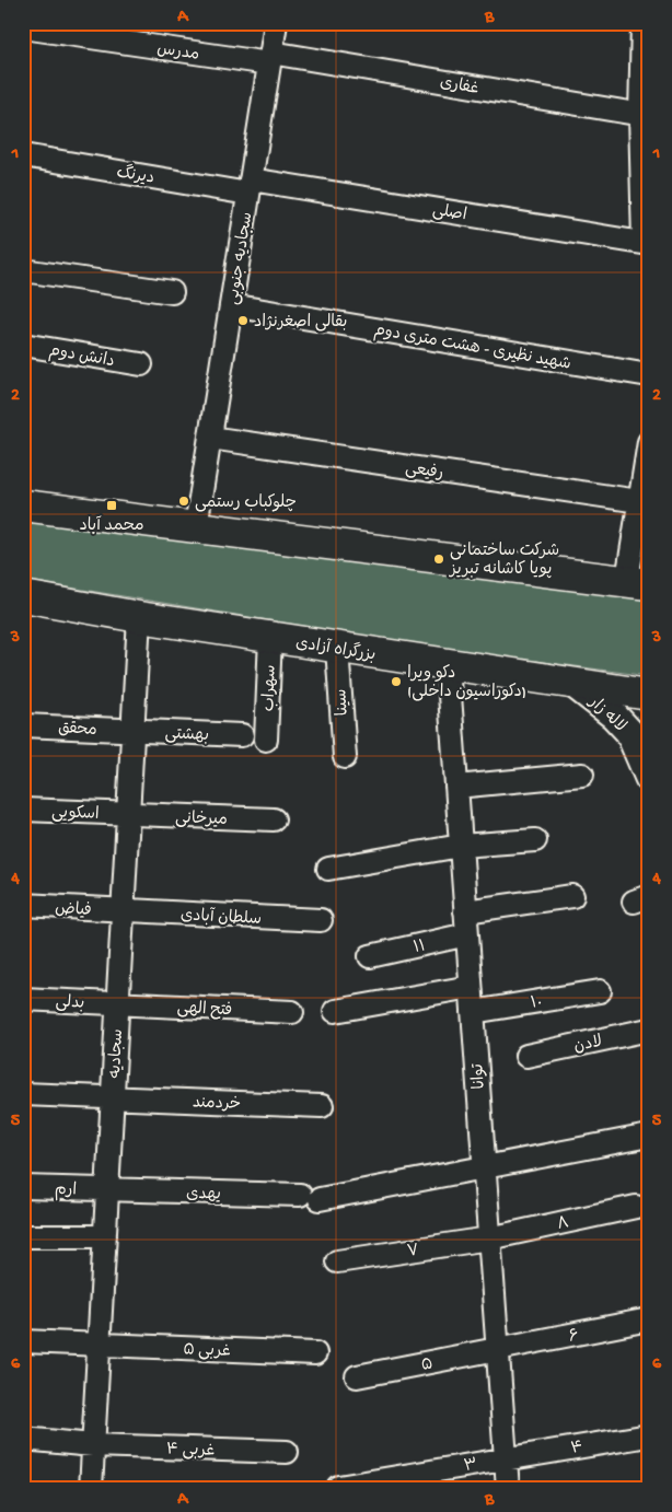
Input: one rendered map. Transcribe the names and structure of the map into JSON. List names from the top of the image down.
{
  "streets": {
    "highway": ["بزرگراه آزادی"],
    "main road": ["لاله زار"],
    "street": [
      "مدرس",
      "غفاری",
      "دیرنگ",
      "اصلی",
      "سجادیه جنوبی",
      "شهید نظیری - هشت متری دوم",
      "دانش دوم",
      "رفیعی",
      "سهراب",
      "سینا",
      "محقق",
      "بهشتی",
      "اسکویی",
      "میرخانی",
      "فیاض",
      "سلطان آبادی",
      "۱۱",
      "بدلی",
      "۱۰",
      "فتح الهی",
      "لادن",
      "سجادیه",
      "توانا",
      "خردمند",
      "ارم",
      "یهدی",
      "۸",
      "۷",
      "۶",
      "۵ غربی",
      "۵",
      "۴",
      "۴ غربی",
      "۳"
    ]
  },
  "crossings": [
    ["مدرس", "غفاری"],
    ["مدرس", "سجادیه جنوبی"],
    ["غفاری", "سجادیه جنوبی"],
    ["دیرنگ", "اصلی"],
    ["دیرنگ", "سجادیه جنوبی"],
    ["اصلی", "سجادیه جنوبی"],
    ["سجادیه جنوبی", "شهید نظیری - هشت متری دوم"],
    ["سجادیه جنوبی", "رفیعی"],
    ["بزرگراه آزادی", "سهراب"],
    ["بزرگراه آزادی", "سینا"],
    ["بزرگراه آزادی", "لاله زار"],
    ["بزرگراه آزادی", "سجادیه"],
    ["بزرگراه آزادی", "توانا"],
    ["محقق", "بهشتی"],
    ["محقق", "سجادیه"],
    ["بهشتی", "سجادیه"],
    ["اسکویی", "میرخانی"],
    ["اسکویی", "سجادیه"],
    ["میرخانی", "سجادیه"],
    ["فیاض", "سلطان آبادی"],
    ["فیاض", "سجادیه"],
    ["سلطان آبادی", "سجادیه"],
    ["۱۱", "توانا"],
    ["بدلی", "فتح الهی"],
    ["بدلی", "سجادیه"],
    ["۱۰", "توانا"],
    ["فتح الهی", "سجادیه"],
    ["سجادیه", "خردمند"],
    ["سجادیه", "ارم"],
    ["سجادیه", "یهدی"],
    ["سجادیه", "۵ غربی"],
    ["سجادیه", "۴ غربی"],
    ["توانا", "یهدی"],
    ["توانا", "۸"],
    ["توانا", "۷"],
    ["توانا", "۶"],
    ["توانا", "۵"],
    ["توانا", "۴"],
    ["توانا", "۳"],
    ["ارم", "یهدی"],
    ["۸", "۷"],
    ["۶", "۵"],
    ["۴", "۳"]
  ],
  "places": {
    "other": [
      "بقالی اصغرنژاد",
      "چلوکباب رستمی",
      "شرکت ساختمانی پویا کاشانه تبریز",
      "دکو ویرا (دکوراسیون داخلی)"
    ],
    "transit": ["محمد آباد"]
  },
  "grid": {
    "columns": ["A", "B"],
    "rows": [
      "1",
      "2",
      "3",
      "4",
      "5",
      "6"
    ]
  }
}
